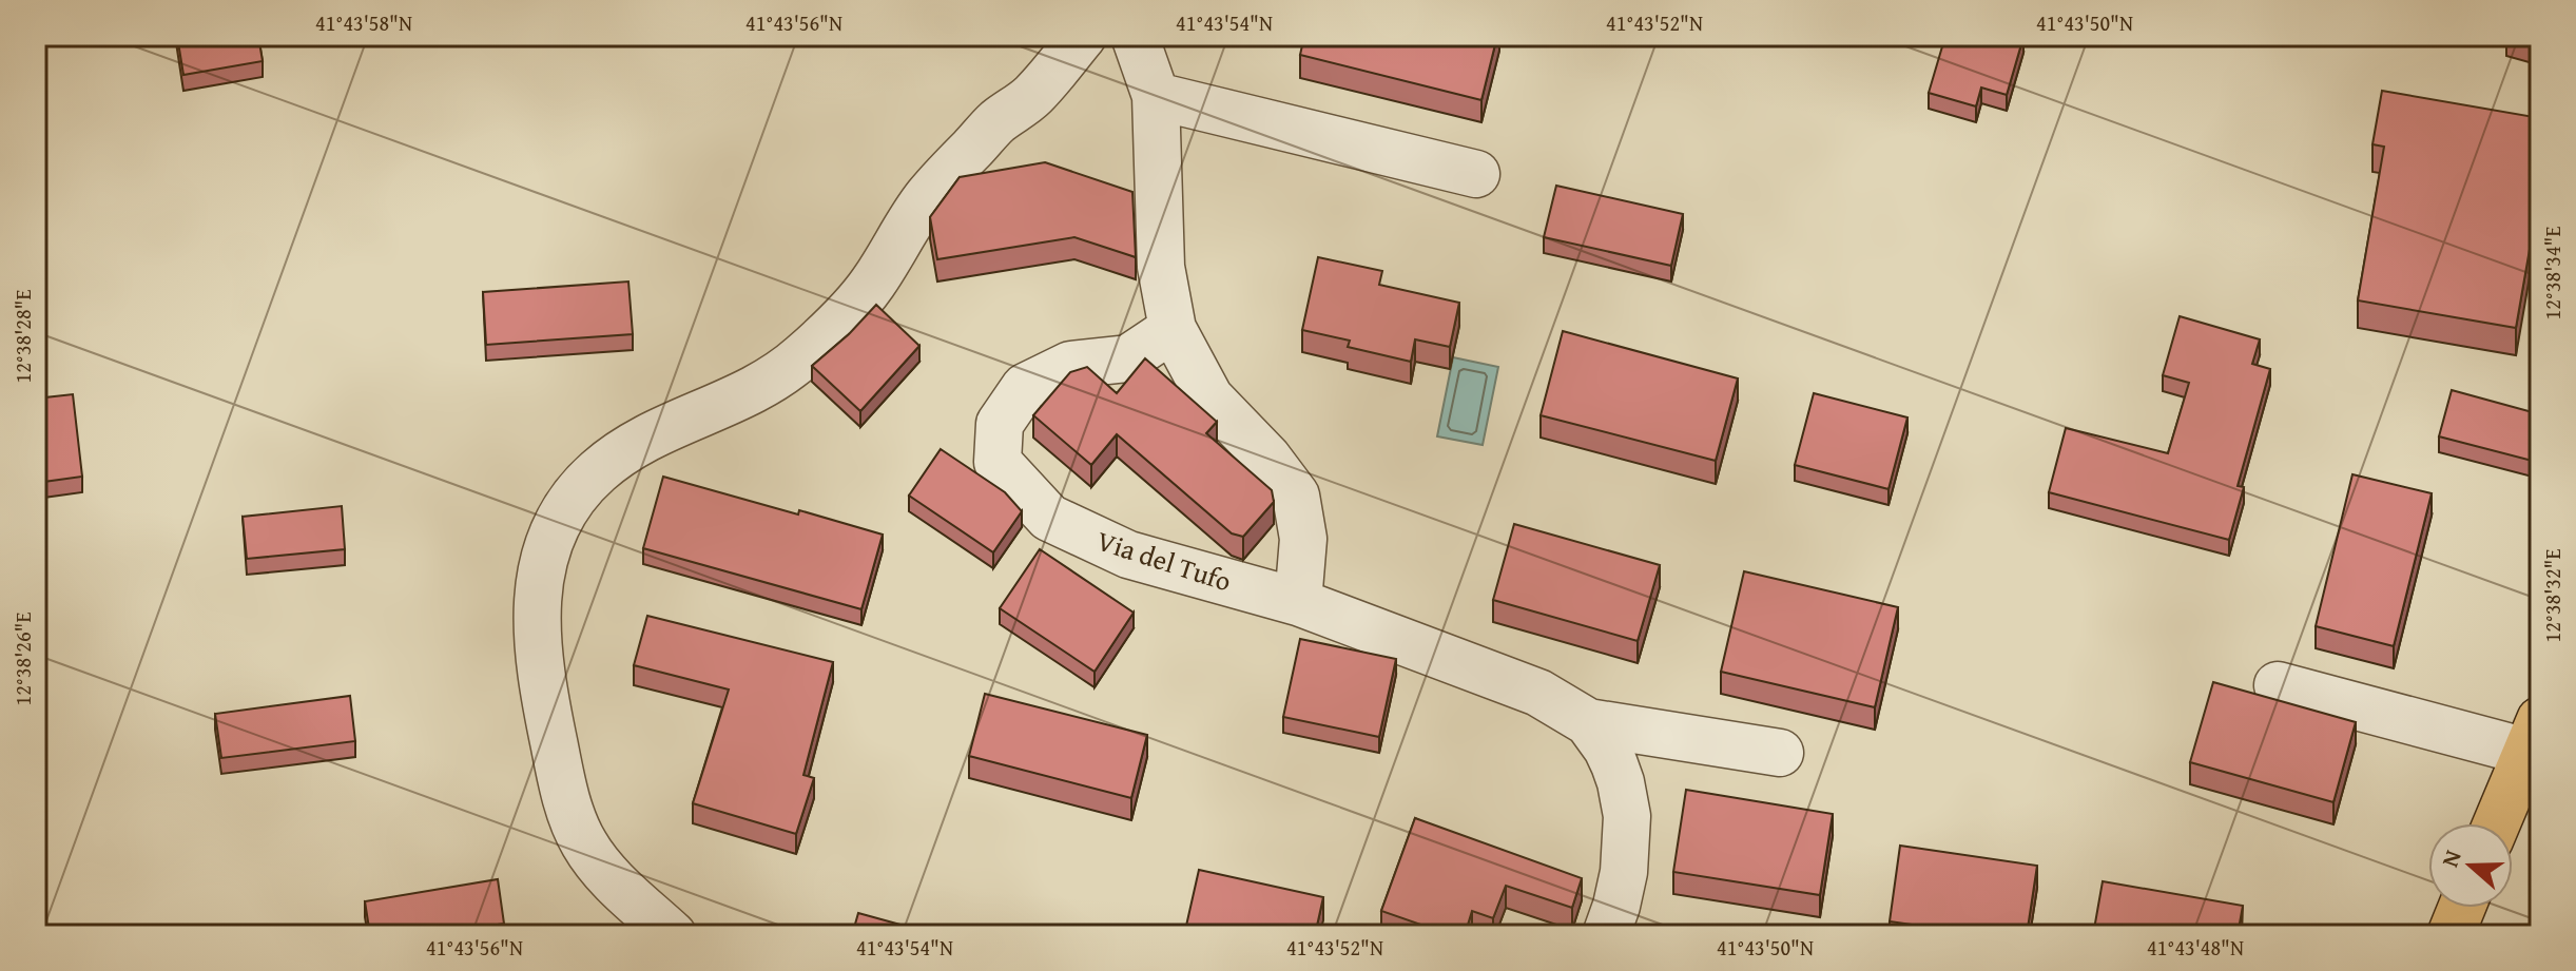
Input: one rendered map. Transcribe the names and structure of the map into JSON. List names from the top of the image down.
{
  "streets": {
    "street": ["Via del Tufo"]
  },
  "north": "left",
  "coordinates": [
    "41°43'58\"N",
    "41°43'56\"N",
    "41°43'54\"N",
    "41°43'52\"N",
    "41°43'50\"N",
    "12°38'34\"E",
    "12°38'28\"E",
    "12°38'32\"E",
    "12°38'26\"E",
    "41°43'48\"N"
  ]
}
